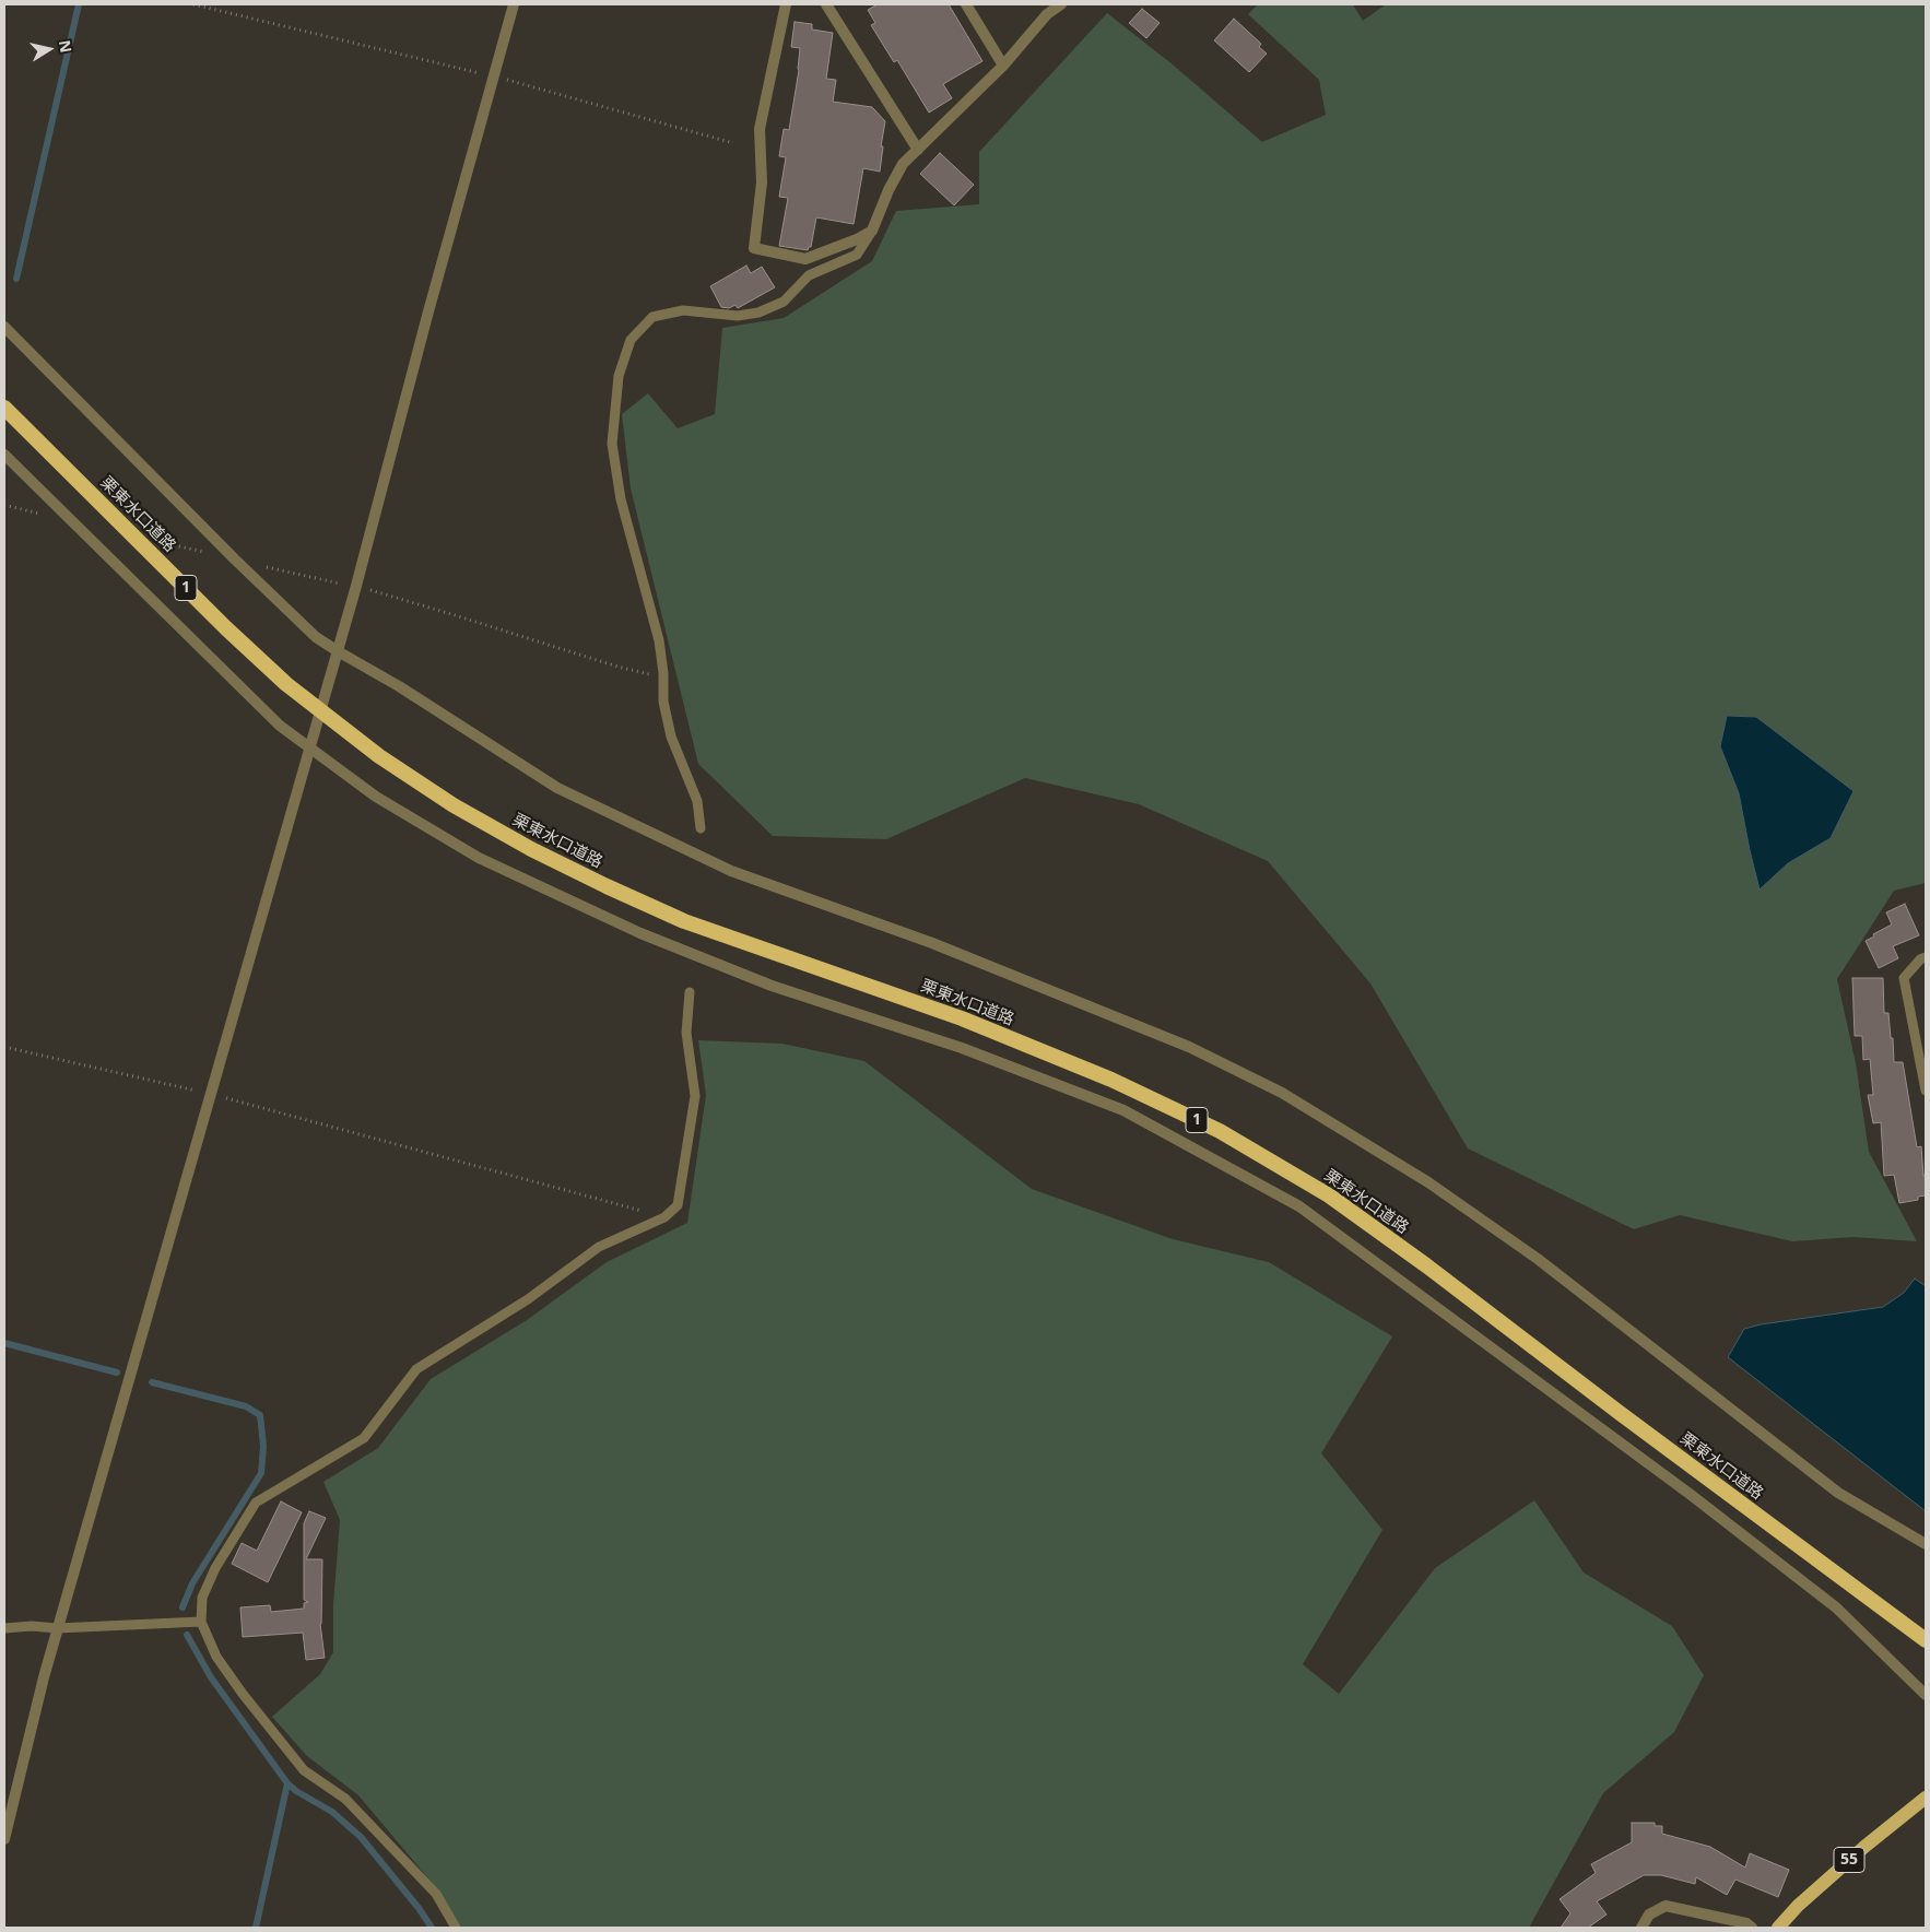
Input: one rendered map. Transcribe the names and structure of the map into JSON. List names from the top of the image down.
{
  "streets": {
    "highway": ["栗東水口道路", "1"],
    "main road": ["55"]
  },
  "north": "right"
}
